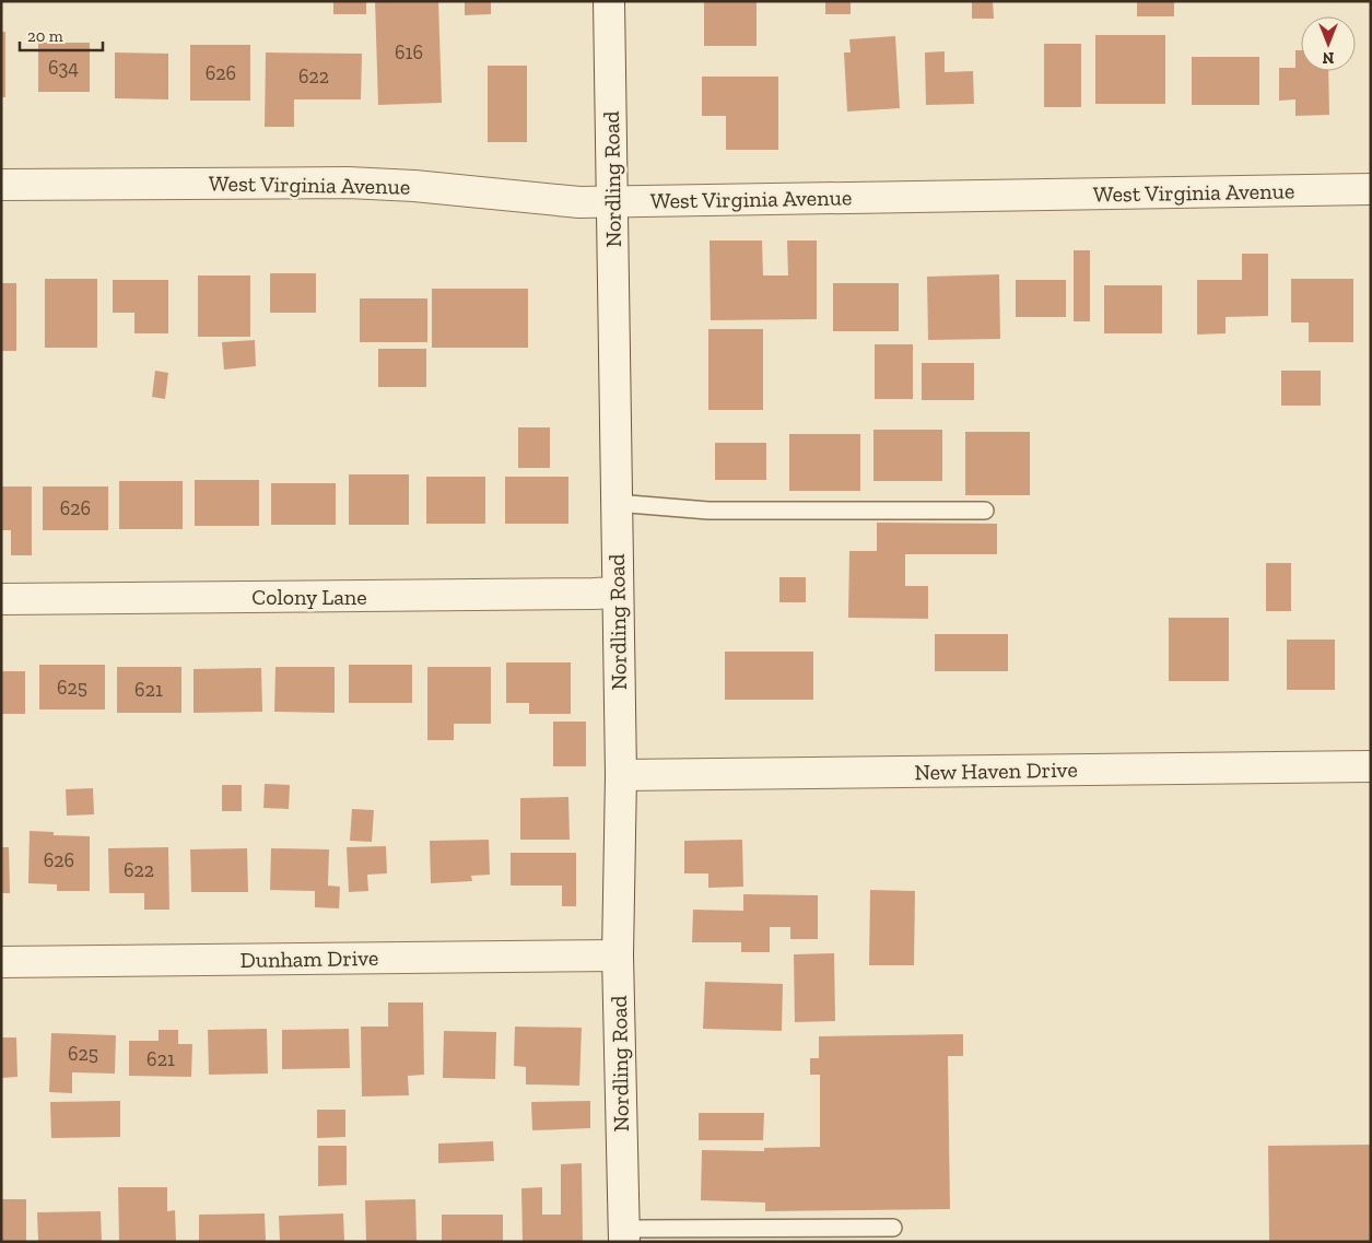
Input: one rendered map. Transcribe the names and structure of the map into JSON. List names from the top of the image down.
{
  "streets": {
    "street": [
      "Nordling Road",
      "West Virginia Avenue",
      "Colony Lane",
      "New Haven Drive",
      "Dunham Drive"
    ]
  },
  "crossings": [
    ["Nordling Road", "West Virginia Avenue"],
    ["Nordling Road", "Colony Lane"],
    ["Nordling Road", "New Haven Drive"],
    ["Nordling Road", "Dunham Drive"]
  ],
  "house_numbers": [
    "616",
    "634",
    "626",
    "622",
    "626",
    "625",
    "621",
    "626",
    "622",
    "625",
    "621"
  ],
  "scale_bar": "20 m",
  "north": "bottom"
}
